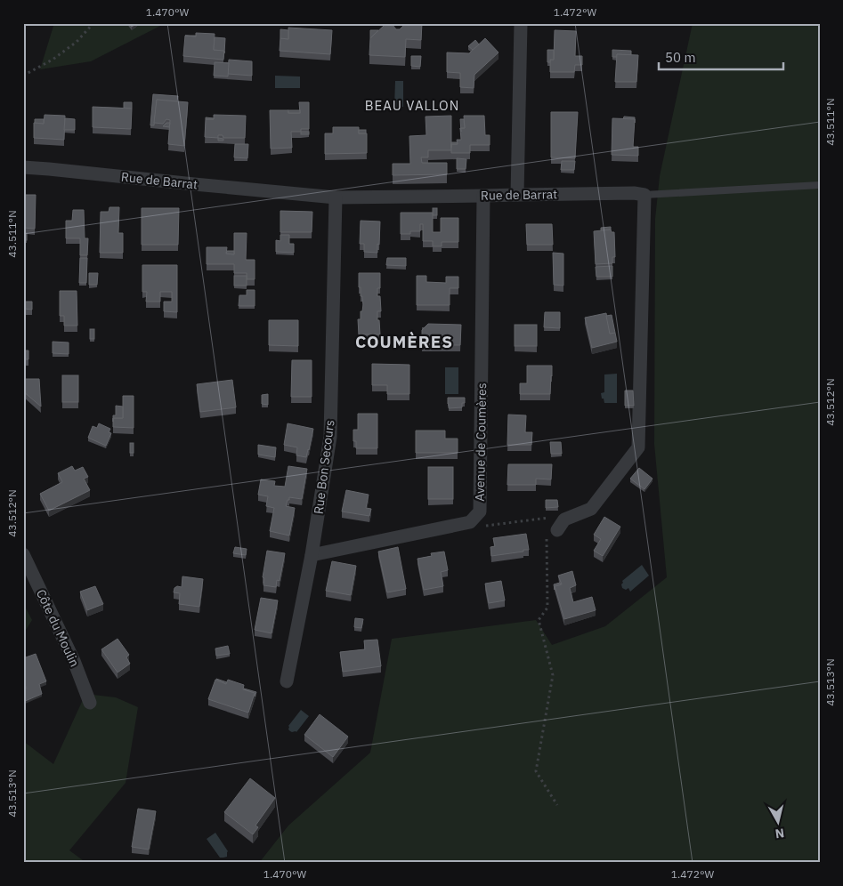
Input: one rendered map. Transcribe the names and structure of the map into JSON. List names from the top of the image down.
{
  "streets": {
    "street": [
      "Rue de Barrat",
      "Avenue de Coumères",
      "Rue Bon Secours",
      "Côte du Moulin"
    ]
  },
  "crossings": [
    ["Rue de Barrat", "Avenue de Coumères"],
    ["Rue de Barrat", "Rue Bon Secours"],
    ["Avenue de Coumères", "Rue Bon Secours"]
  ],
  "districts": ["BEAU VALLON", "COUMÈRES"],
  "scale_bar": "50 m",
  "north": "bottom",
  "coordinates": [
    "1.470°W",
    "1.472°W",
    "43.511°N",
    "43.512°N",
    "43.513°N"
  ]
}
